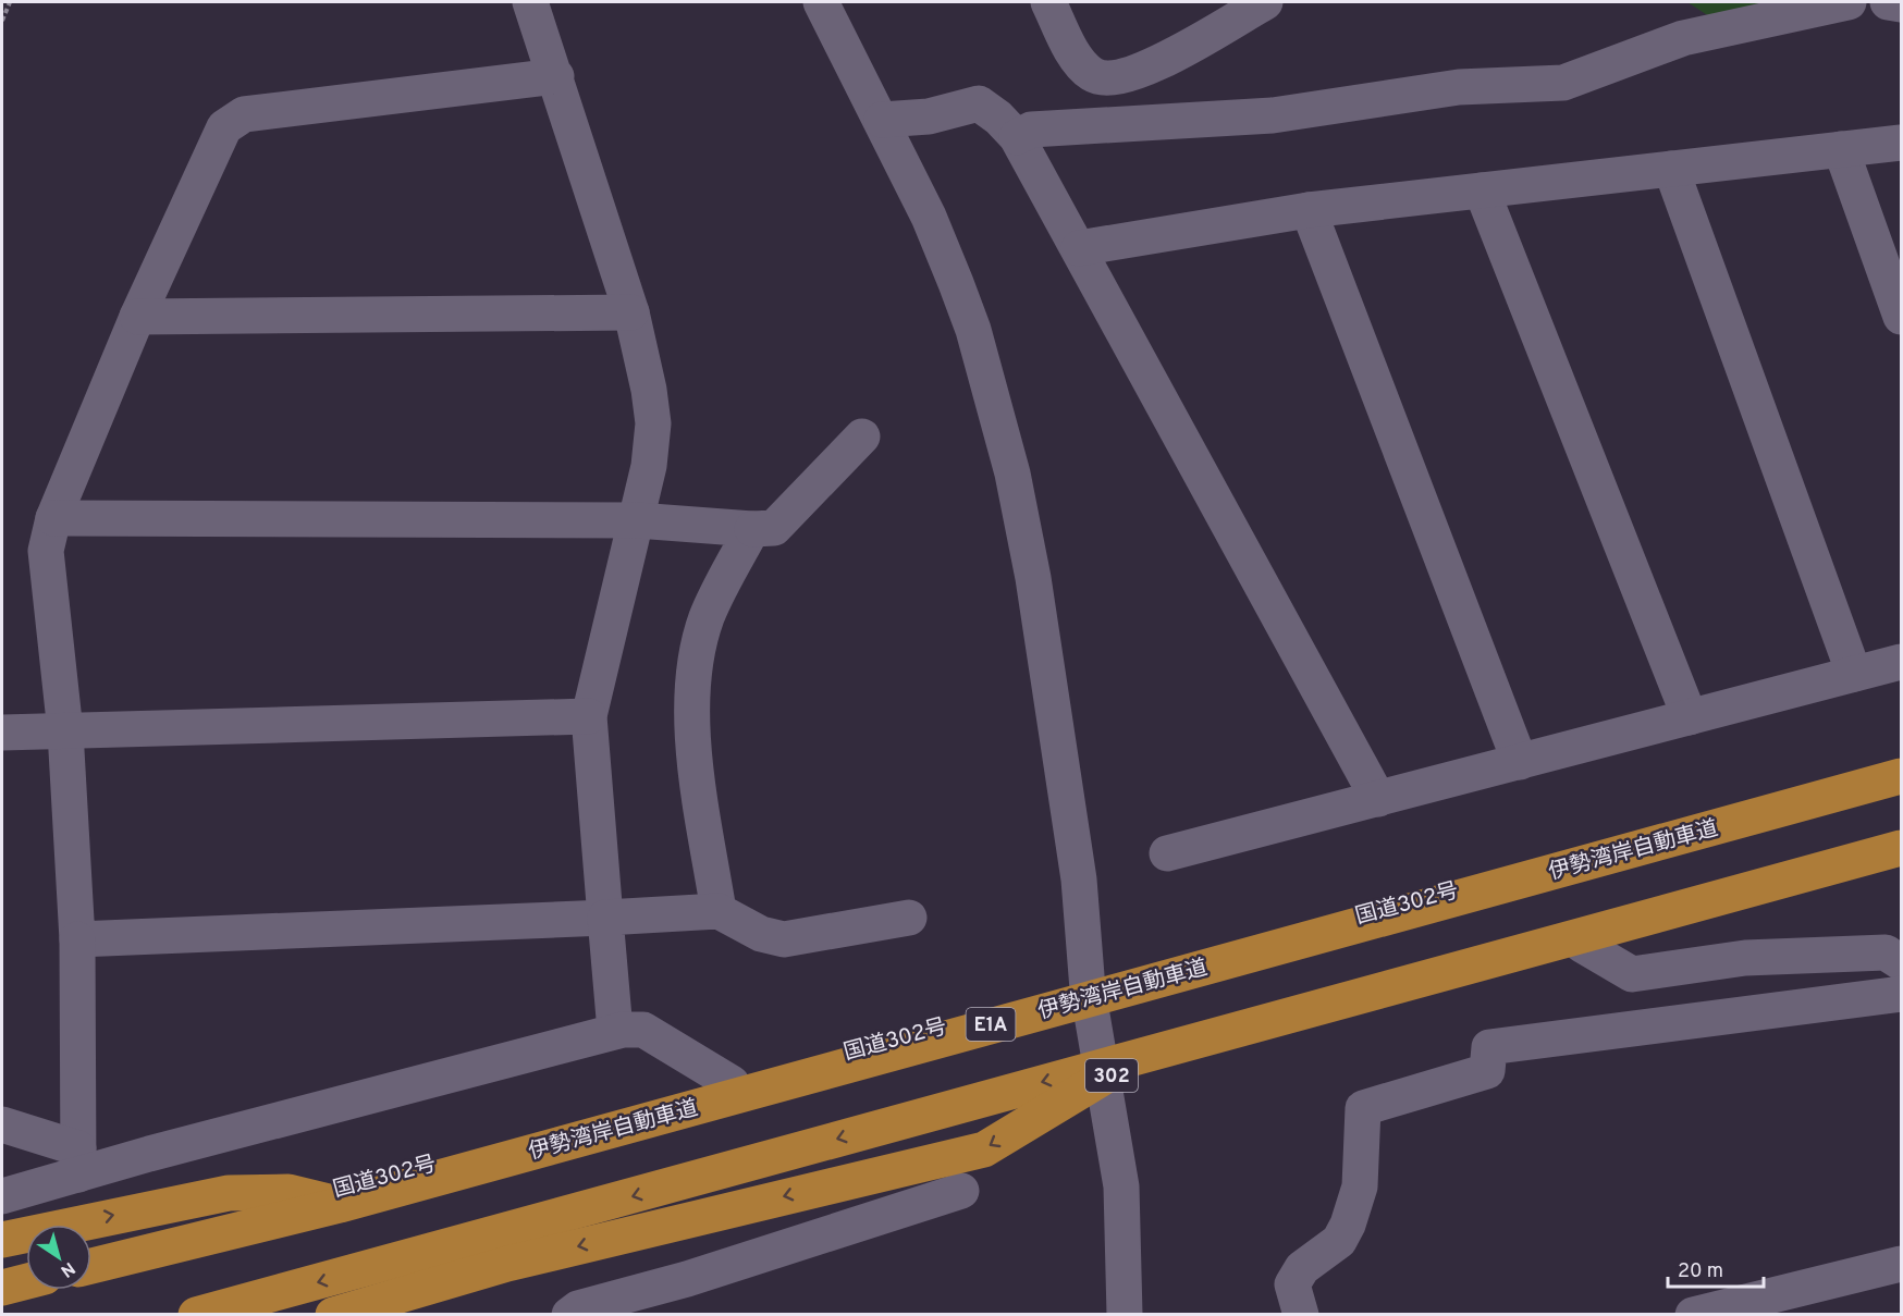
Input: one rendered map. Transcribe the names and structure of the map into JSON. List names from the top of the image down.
{
  "streets": {
    "highway": [
      "伊勢湾岸自動車道",
      "国道302号",
      "E1A",
      "302"
    ]
  },
  "scale_bar": "20 m",
  "north": "bottom right"
}
